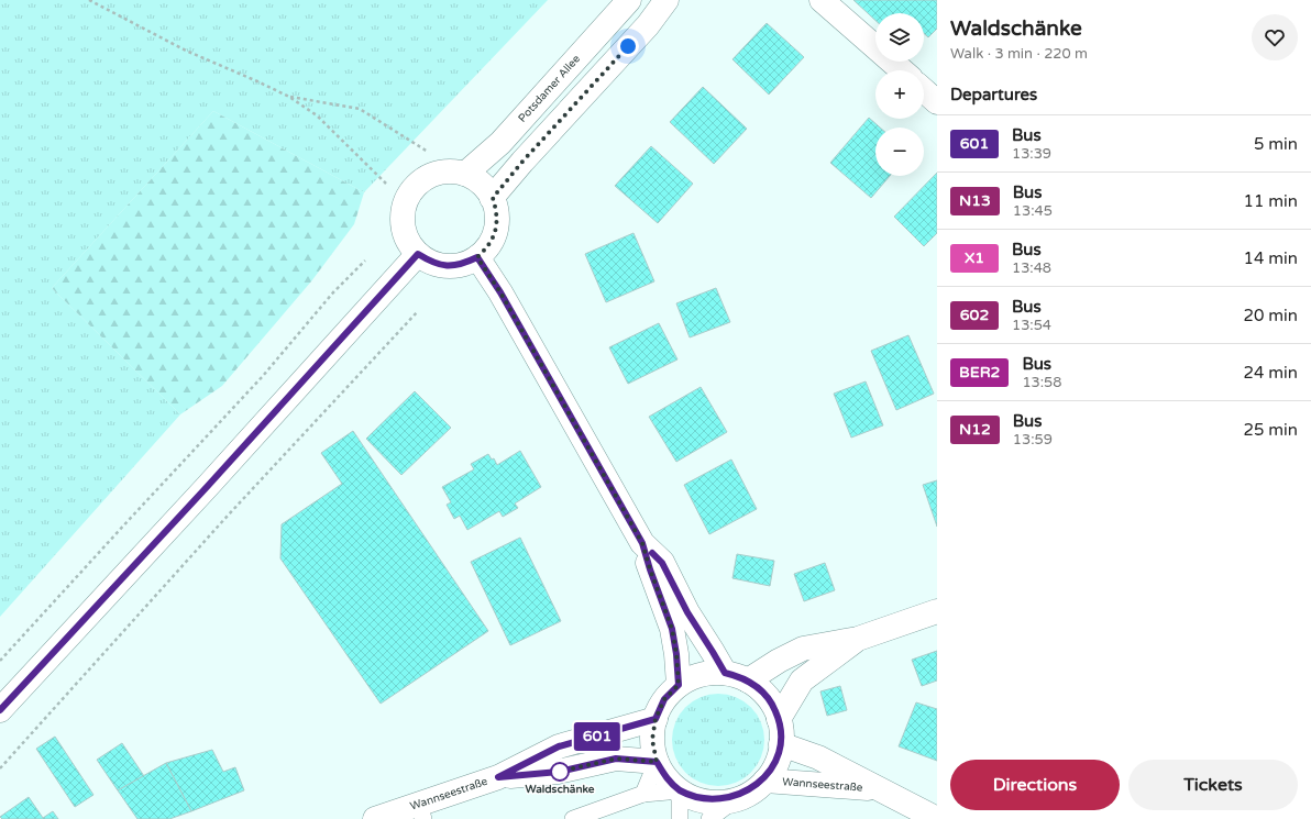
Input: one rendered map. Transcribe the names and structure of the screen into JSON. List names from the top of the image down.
{
  "streets": {
    "street": ["Potsdamer Allee", "Wannseestraße"]
  },
  "places": ["Waldschänke"],
  "lines": ["bus line 601"],
  "page": {
    "on_map": "601",
    "heading": [
      ["Waldschänke", "Walk · 3 min · 220 m"],
      "Departures"
    ],
    "map_buttons": ["+", "−"],
    "list": [
      {
        "mark": "601",
        "name": "Bus",
        "note": "13:39",
        "value": "5 min"
      },
      {
        "mark": "N13",
        "name": "Bus",
        "note": "13:45",
        "value": "11 min"
      },
      {
        "mark": "X1",
        "name": "Bus",
        "note": "13:48",
        "value": "14 min"
      },
      {
        "mark": "602",
        "name": "Bus",
        "note": "13:54",
        "value": "20 min"
      },
      {
        "mark": "BER2",
        "name": "Bus",
        "note": "13:58",
        "value": "24 min"
      },
      {
        "mark": "N12",
        "name": "Bus",
        "note": "13:59",
        "value": "25 min"
      }
    ],
    "buttons": ["Directions", "Tickets"]
  }
}
